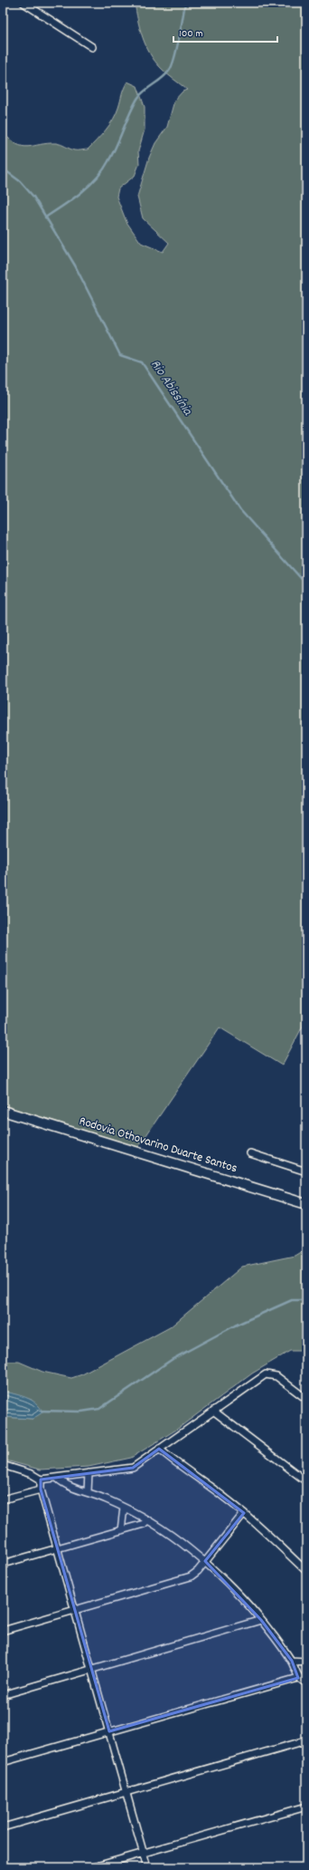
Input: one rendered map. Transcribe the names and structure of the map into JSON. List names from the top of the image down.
{
  "streets": {
    "main road": ["Rodovia Othovarino Duarte Santos"]
  },
  "water": ["Rio Abissínia"],
  "scale_bar": "100 m"
}
